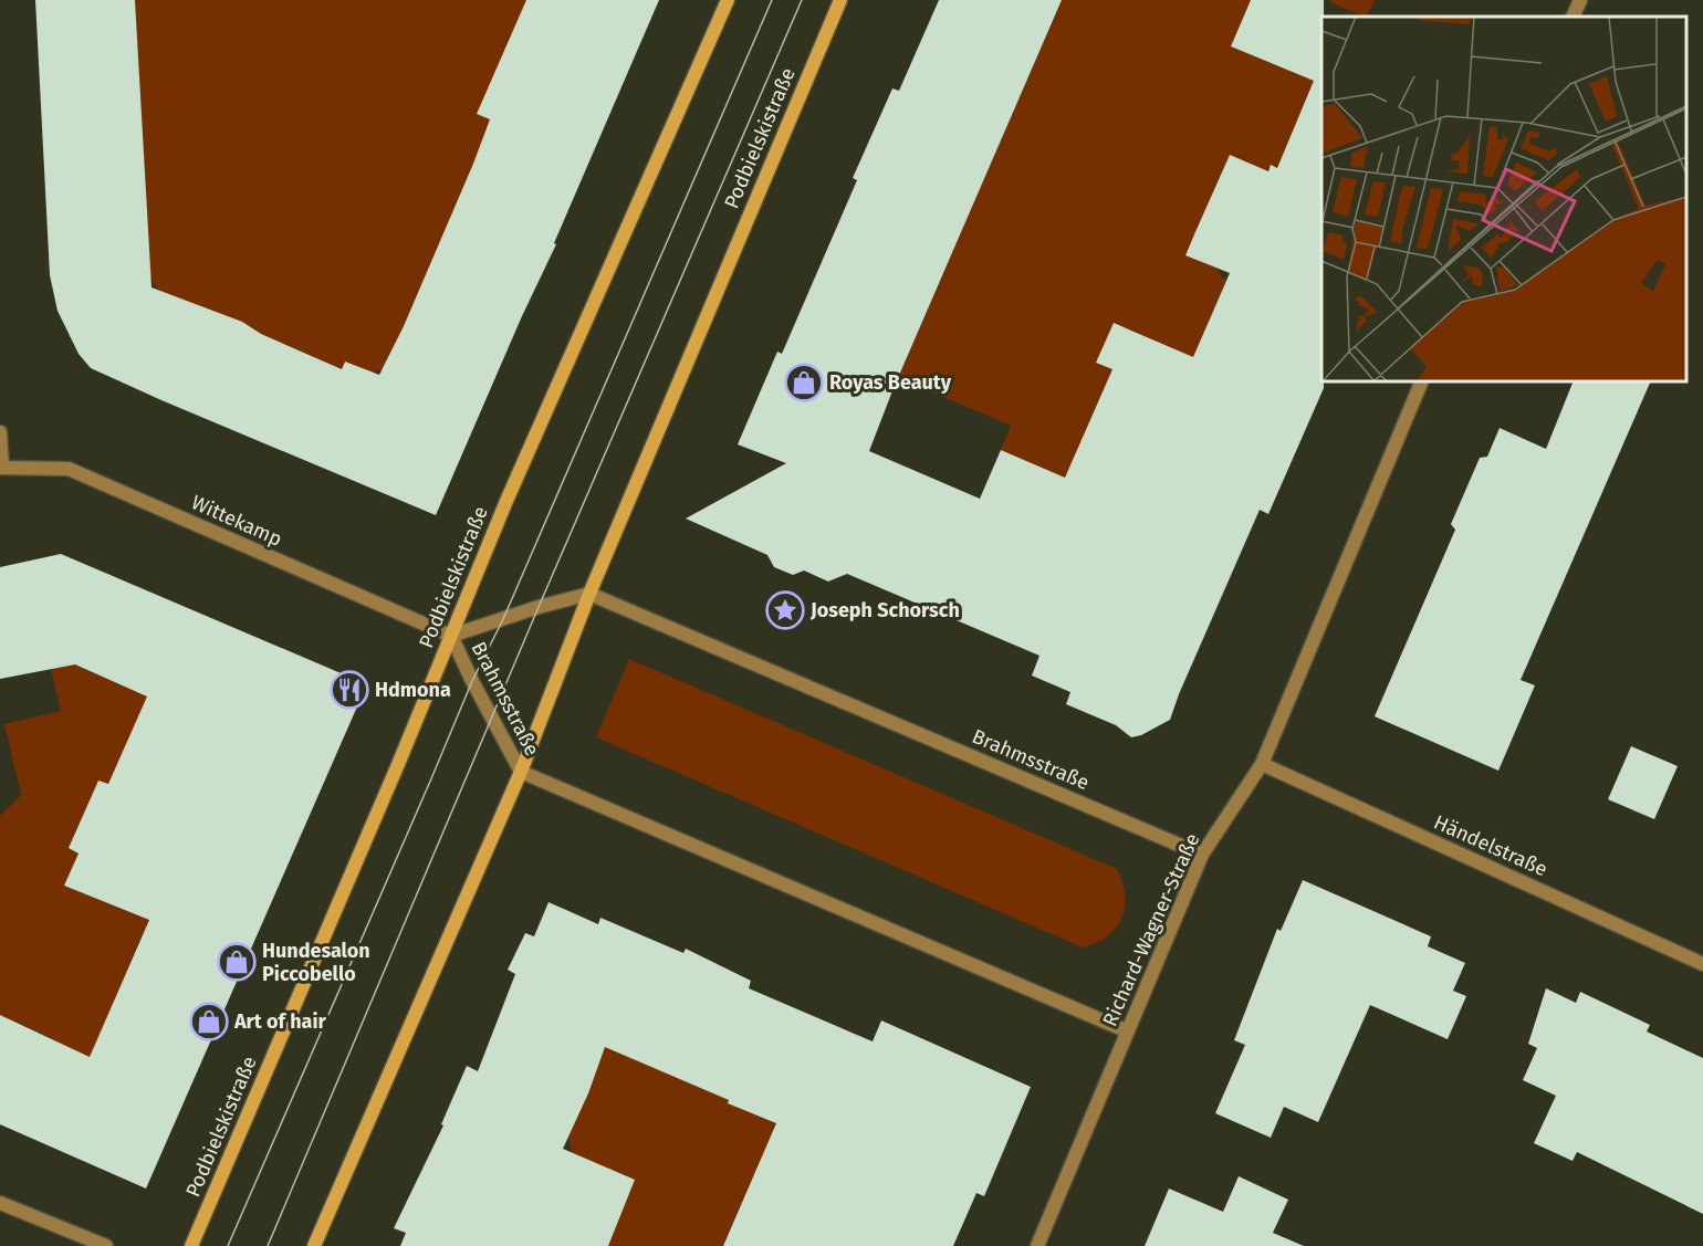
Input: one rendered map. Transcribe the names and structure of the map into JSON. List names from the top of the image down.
{
  "streets": {
    "main road": ["Podbielskistraße"],
    "street": [
      "Wittekamp",
      "Brahmsstraße",
      "Händelstraße",
      "Richard-Wagner-Straße"
    ]
  },
  "crossings": [
    ["Podbielskistraße", "Wittekamp"],
    ["Podbielskistraße", "Brahmsstraße"],
    ["Wittekamp", "Brahmsstraße"],
    ["Brahmsstraße", "Richard-Wagner-Straße"],
    ["Händelstraße", "Richard-Wagner-Straße"]
  ],
  "places": {
    "shop": ["Royas Beauty", "Hundesalon Piccobello", "Art of hair"],
    "place": ["Joseph Schorsch"],
    "restaurant": ["Hdmona"]
  }
}
